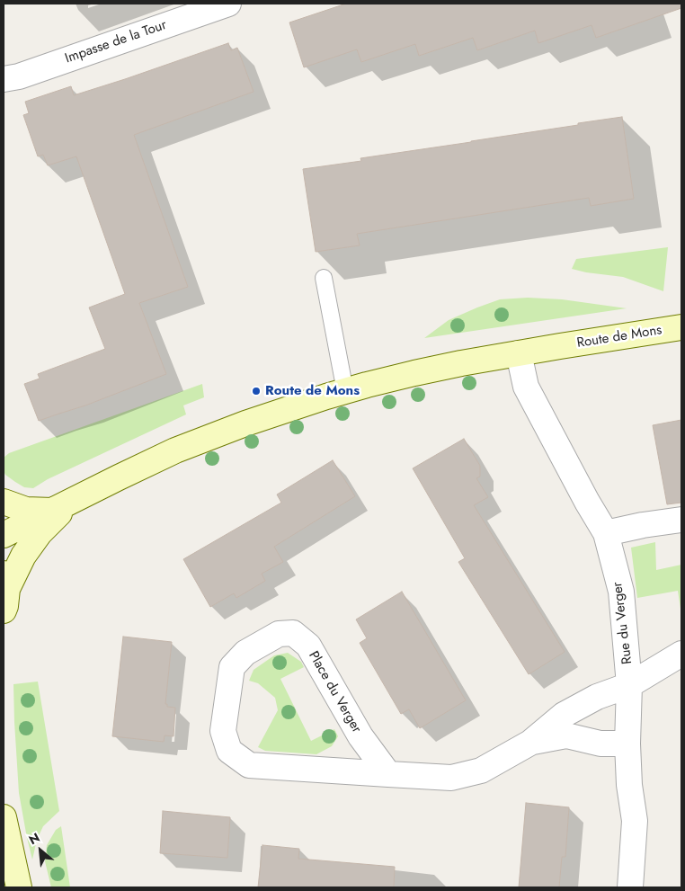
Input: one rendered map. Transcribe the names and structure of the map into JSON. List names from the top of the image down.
{
  "streets": {
    "main road": ["Route de Mons"],
    "street": ["Impasse de la Tour", "Rue du Verger", "Place du Verger"]
  },
  "crossings": [
    ["Route de Mons", "Rue du Verger"],
    ["Rue du Verger", "Place du Verger"]
  ],
  "places": ["Route de Mons"],
  "north": "top left"
}
